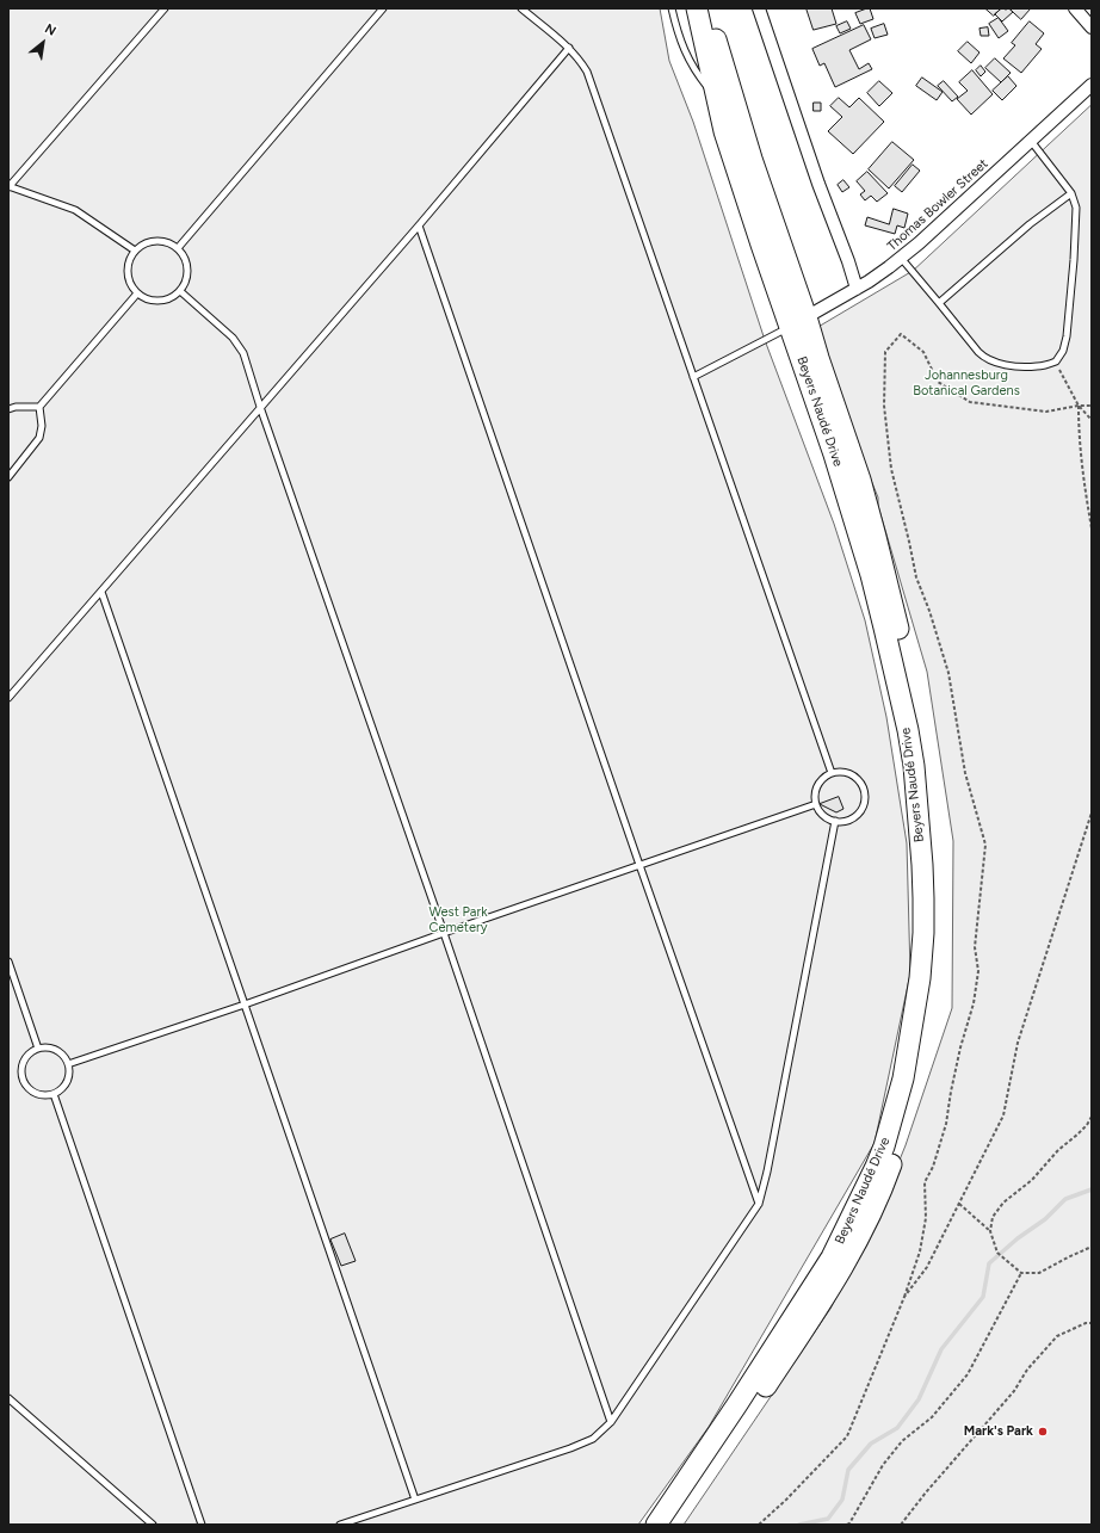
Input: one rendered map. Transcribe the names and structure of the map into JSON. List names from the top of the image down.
{
  "streets": {
    "main road": ["Beyers Naudé Drive"],
    "street": ["Thomas Bowler Street"]
  },
  "crossings": [
    ["Thomas Bowler Street", "Beyers Naudé Drive"]
  ],
  "parks": ["Johannesburg Botanical Gardens", "West Park Cemetery"],
  "places": ["Mark's Park"],
  "north": "top right"
}
